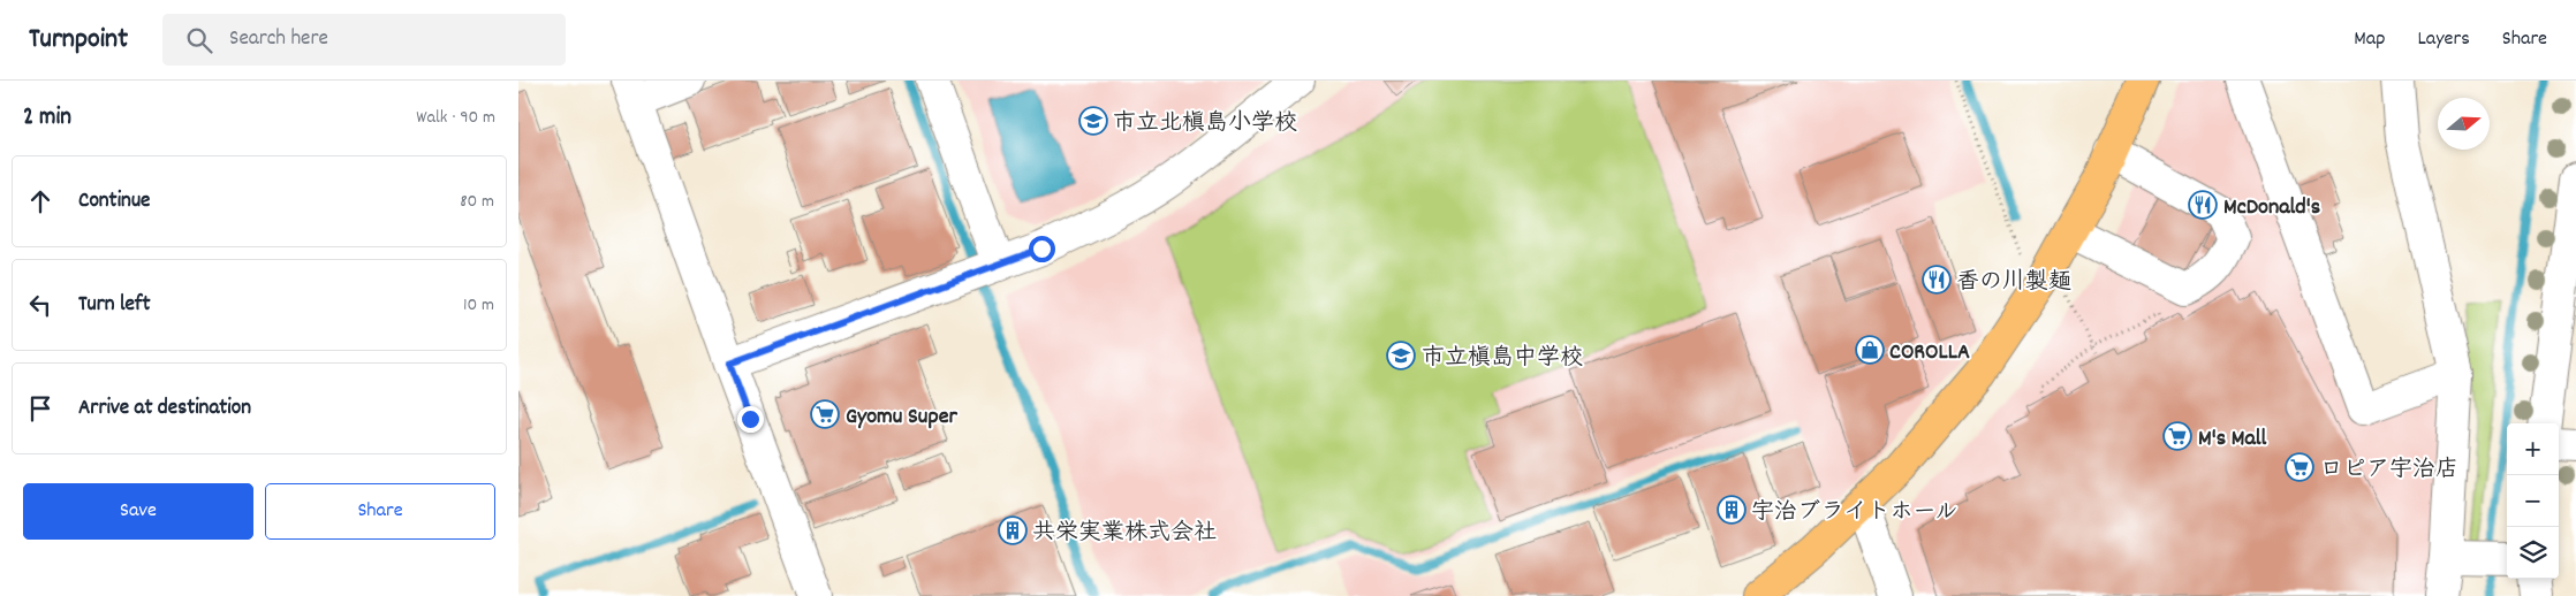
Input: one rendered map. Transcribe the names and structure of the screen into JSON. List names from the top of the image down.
{
  "places": {
    "school or university": ["市立北槇島小学校", "市立槇島中学校"],
    "restaurant": ["McDonald's", "香の川製麺"],
    "shop": ["COROLLA"],
    "supermarket": ["Gyomu Super", "M's Mall", "ロピア宇治店"],
    "building": ["宇治ブライトホール", "共栄実業株式会社"]
  },
  "north": "right",
  "page": {
    "header": "Turnpoint",
    "search": "Search here",
    "nav": ["Map", "Layers", "Share"],
    "heading": ["2 min", "Walk · 90 m"],
    "list": [
      ["Continue", "80 m"],
      ["Turn left", "10 m"],
      "Arrive at destination"
    ],
    "map_buttons": ["+", "−"],
    "buttons": ["Save", "Share"]
  }
}
